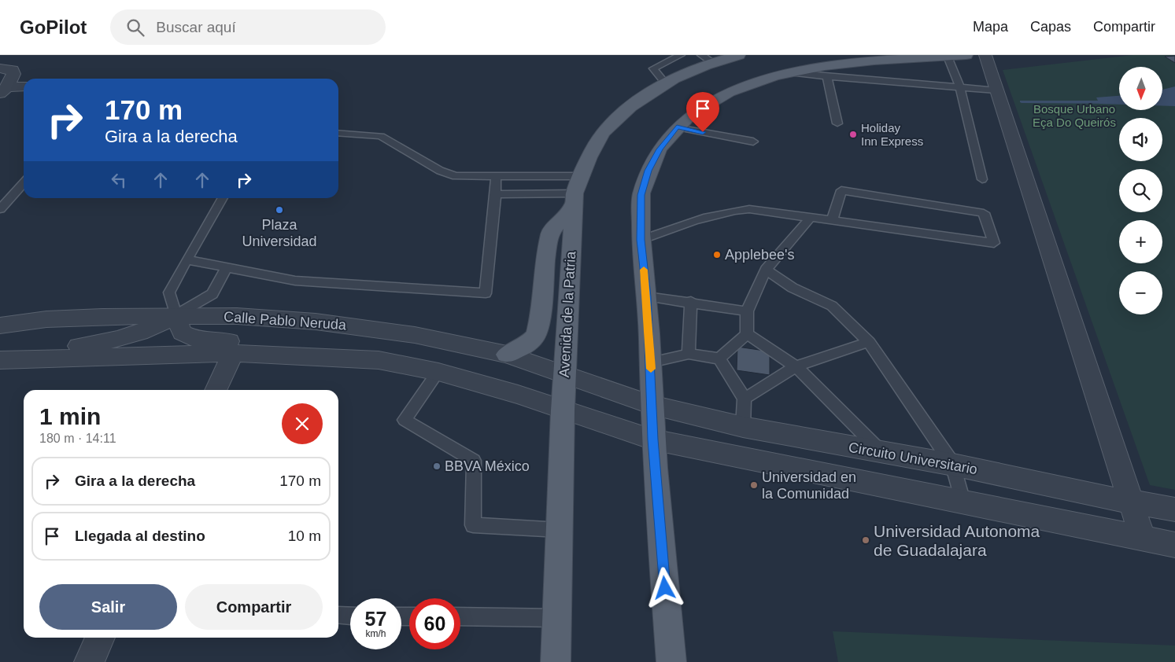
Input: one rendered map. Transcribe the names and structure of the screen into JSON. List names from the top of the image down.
{
  "streets": {
    "main road": ["Avenida de la Patria"],
    "street": ["Calle Pablo Neruda", "Circuito Universitario"]
  },
  "crossings": [
    ["Avenida de la Patria", "Calle Pablo Neruda"],
    ["Calle Pablo Neruda", "Circuito Universitario"]
  ],
  "parks": ["Bosque Urbano Eça Do Queirós"],
  "places": [
    "Holiday Inn Express",
    "Plaza Universidad",
    "Applebee's",
    "BBVA México",
    "Universidad en la Comunidad",
    "Universidad Autonoma de Guadalajara"
  ],
  "north": "bottom",
  "page": {
    "header": "GoPilot",
    "search": "Buscar aquí",
    "nav": ["Mapa", "Capas", "Compartir"],
    "map_buttons": ["+", "−"],
    "turn": ["170 m", "Gira a la derecha"],
    "heading": ["1 min", "180 m · 14:11"],
    "list": [
      {
        "name": "Gira a la derecha",
        "value": "170 m"
      },
      {
        "name": "Llegada al destino",
        "value": "10 m"
      }
    ],
    "buttons": ["Salir", "Compartir"],
    "speed": "57 km/h",
    "limit": "60"
  }
}
